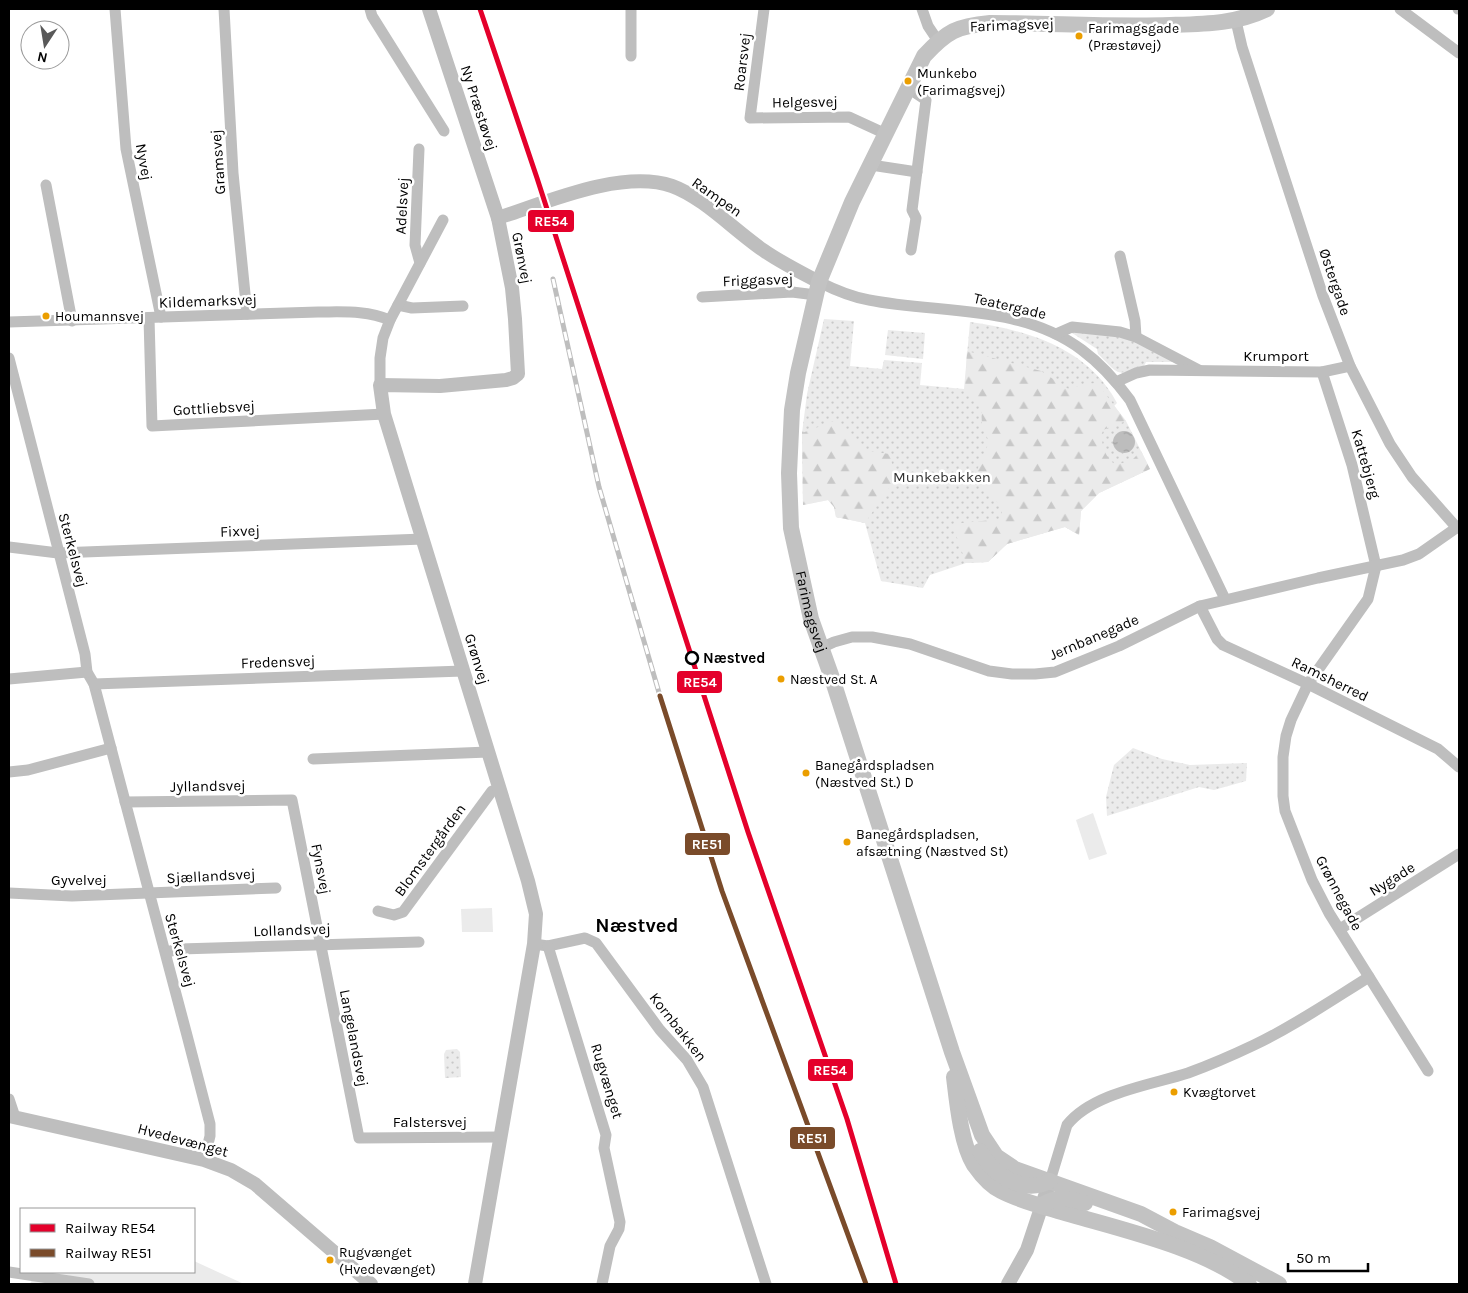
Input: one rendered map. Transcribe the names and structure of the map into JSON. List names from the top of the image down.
{
  "streets": {
    "main road": ["Farimagsvej"],
    "street": [
      "Roarsvej",
      "Helgesvej",
      "Ny Præstøvej",
      "Nyvej",
      "Gramsvej",
      "Rampen",
      "Adelsvej",
      "Grønvej",
      "Friggasvej",
      "Østergade",
      "Kildemarksvej",
      "Teatergade",
      "Krumport",
      "Gottliebsvej",
      "Kattebjerg",
      "Fixvej",
      "Sterkelsvej",
      "Jernbanegade",
      "Fredensvej",
      "Ramsherred",
      "Jyllandsvej",
      "Blomstergården",
      "Fynsvej",
      "Sjællandsvej",
      "Nygade",
      "Gyvelvej",
      "Grønnegade",
      "Lollandsvej",
      "Kornbakken",
      "Langelandsvej",
      "Rugvænget",
      "Falstersvej",
      "Hvedevænget"
    ]
  },
  "crossings": [
    ["Farimagsvej", "Helgesvej"],
    ["Farimagsvej", "Rampen"],
    ["Farimagsvej", "Friggasvej"],
    ["Farimagsvej", "Østergade"],
    ["Farimagsvej", "Teatergade"],
    ["Farimagsvej", "Jernbanegade"],
    ["Roarsvej", "Helgesvej"],
    ["Ny Præstøvej", "Rampen"],
    ["Ny Præstøvej", "Grønvej"],
    ["Nyvej", "Kildemarksvej"],
    ["Nyvej", "Gottliebsvej"],
    ["Gramsvej", "Kildemarksvej"],
    ["Rampen", "Grønvej"],
    ["Rampen", "Friggasvej"],
    ["Rampen", "Teatergade"],
    ["Grønvej", "Kildemarksvej"],
    ["Grønvej", "Gottliebsvej"],
    ["Grønvej", "Fixvej"],
    ["Grønvej", "Fredensvej"],
    ["Grønvej", "Blomstergården"],
    ["Grønvej", "Kornbakken"],
    ["Friggasvej", "Teatergade"],
    ["Østergade", "Krumport"],
    ["Østergade", "Jernbanegade"],
    ["Kildemarksvej", "Gottliebsvej"],
    ["Teatergade", "Krumport"],
    ["Teatergade", "Jernbanegade"],
    ["Krumport", "Kattebjerg"],
    ["Kattebjerg", "Jernbanegade"],
    ["Kattebjerg", "Grønnegade"],
    ["Fixvej", "Sterkelsvej"],
    ["Sterkelsvej", "Fredensvej"],
    ["Sterkelsvej", "Jyllandsvej"],
    ["Sterkelsvej", "Sjællandsvej"],
    ["Sterkelsvej", "Gyvelvej"],
    ["Sterkelsvej", "Lollandsvej"],
    ["Sterkelsvej", "Hvedevænget"],
    ["Jernbanegade", "Ramsherred"],
    ["Jernbanegade", "Grønnegade"],
    ["Ramsherred", "Grønnegade"],
    ["Jyllandsvej", "Fynsvej"],
    ["Fynsvej", "Lollandsvej"],
    ["Fynsvej", "Langelandsvej"],
    ["Sjællandsvej", "Gyvelvej"],
    ["Nygade", "Grønnegade"],
    ["Lollandsvej", "Langelandsvej"],
    ["Kornbakken", "Rugvænget"],
    ["Langelandsvej", "Falstersvej"]
  ],
  "districts": ["Næstved"],
  "parks": ["Munkebakken"],
  "places": [
    "Farimagsgade (Præstøvej)",
    "Munkebo (Farimagsvej)",
    "Houmannsvej",
    "Næstved",
    "Næstved St. A",
    "Banegårdspladsen (Næstved St.) D",
    "Banegårdspladsen, afsætning (Næstved St)",
    "Kvægtorvet",
    "Farimagsvej",
    "Rugvænget (Hvedevænget)"
  ],
  "lines": ["rail line RE54", "rail line RE51"],
  "legend": ["Railway RE54", "Railway RE51"],
  "scale_bar": "50 m",
  "north": "bottom"
}
